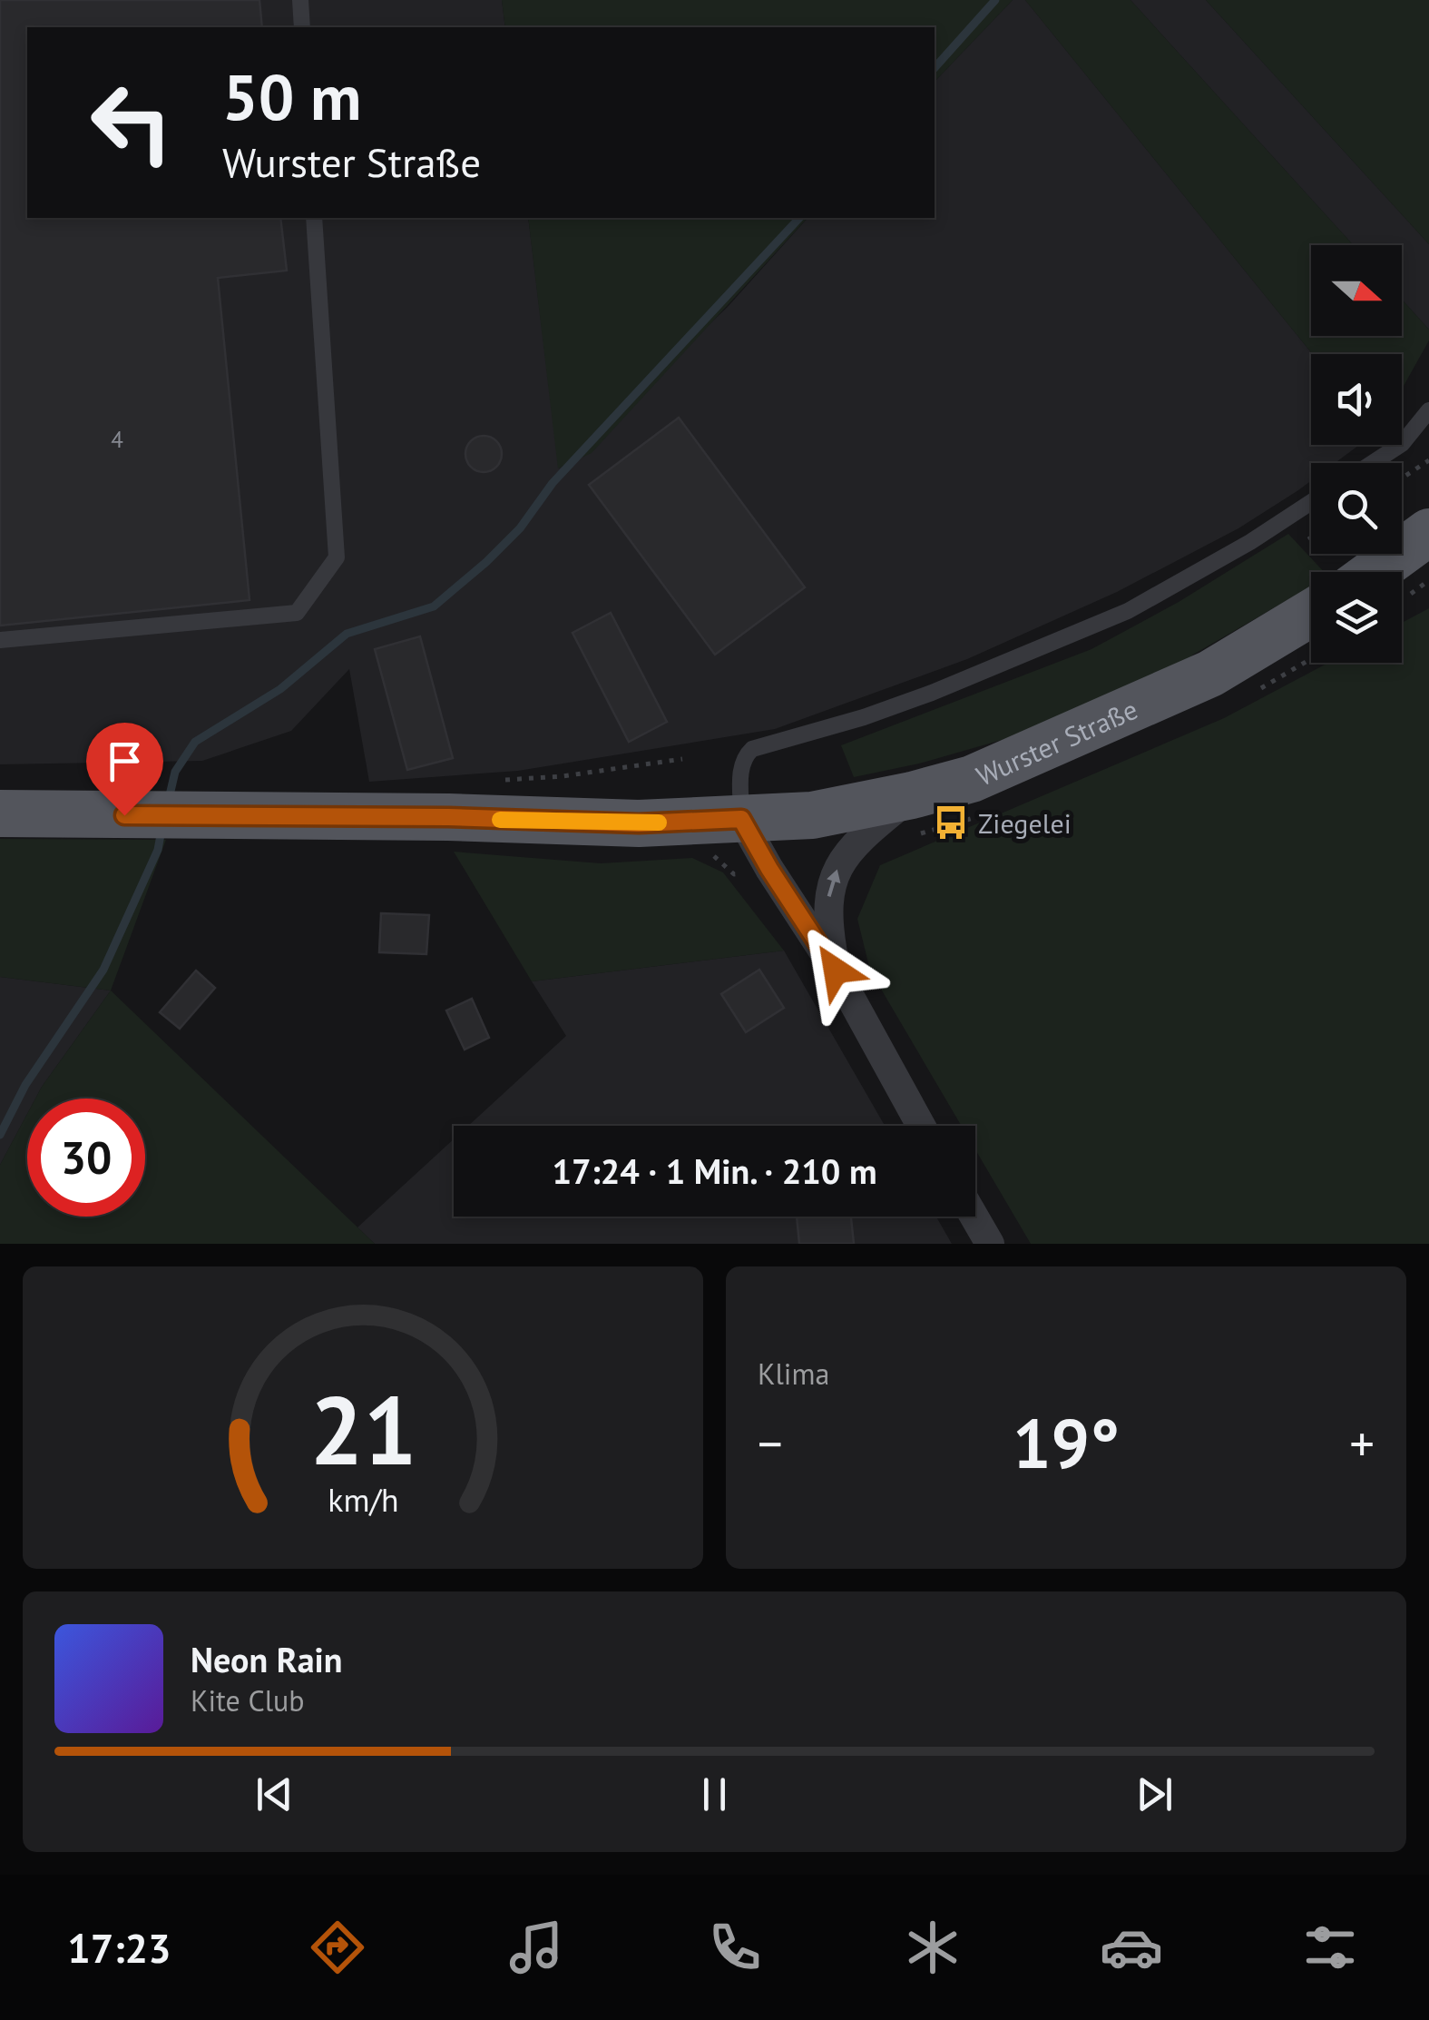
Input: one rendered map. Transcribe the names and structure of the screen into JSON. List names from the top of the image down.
{
  "streets": {
    "main road": ["Wurster Straße"]
  },
  "places": {
    "bus stop": ["Ziegelei"]
  },
  "house_numbers": ["4"],
  "north": "right",
  "page": {
    "turn": ["50 m", "Wurster Straße"],
    "limit": "30",
    "trip": "17:24 · 1 Min. · 210 m",
    "tile": "Klima",
    "heat": ["−", "19°", "+"],
    "song": ["Neon Rain", "Kite Club"],
    "tabs": "17:23",
    "gauge": ["21", "km/h"]
  }
}
